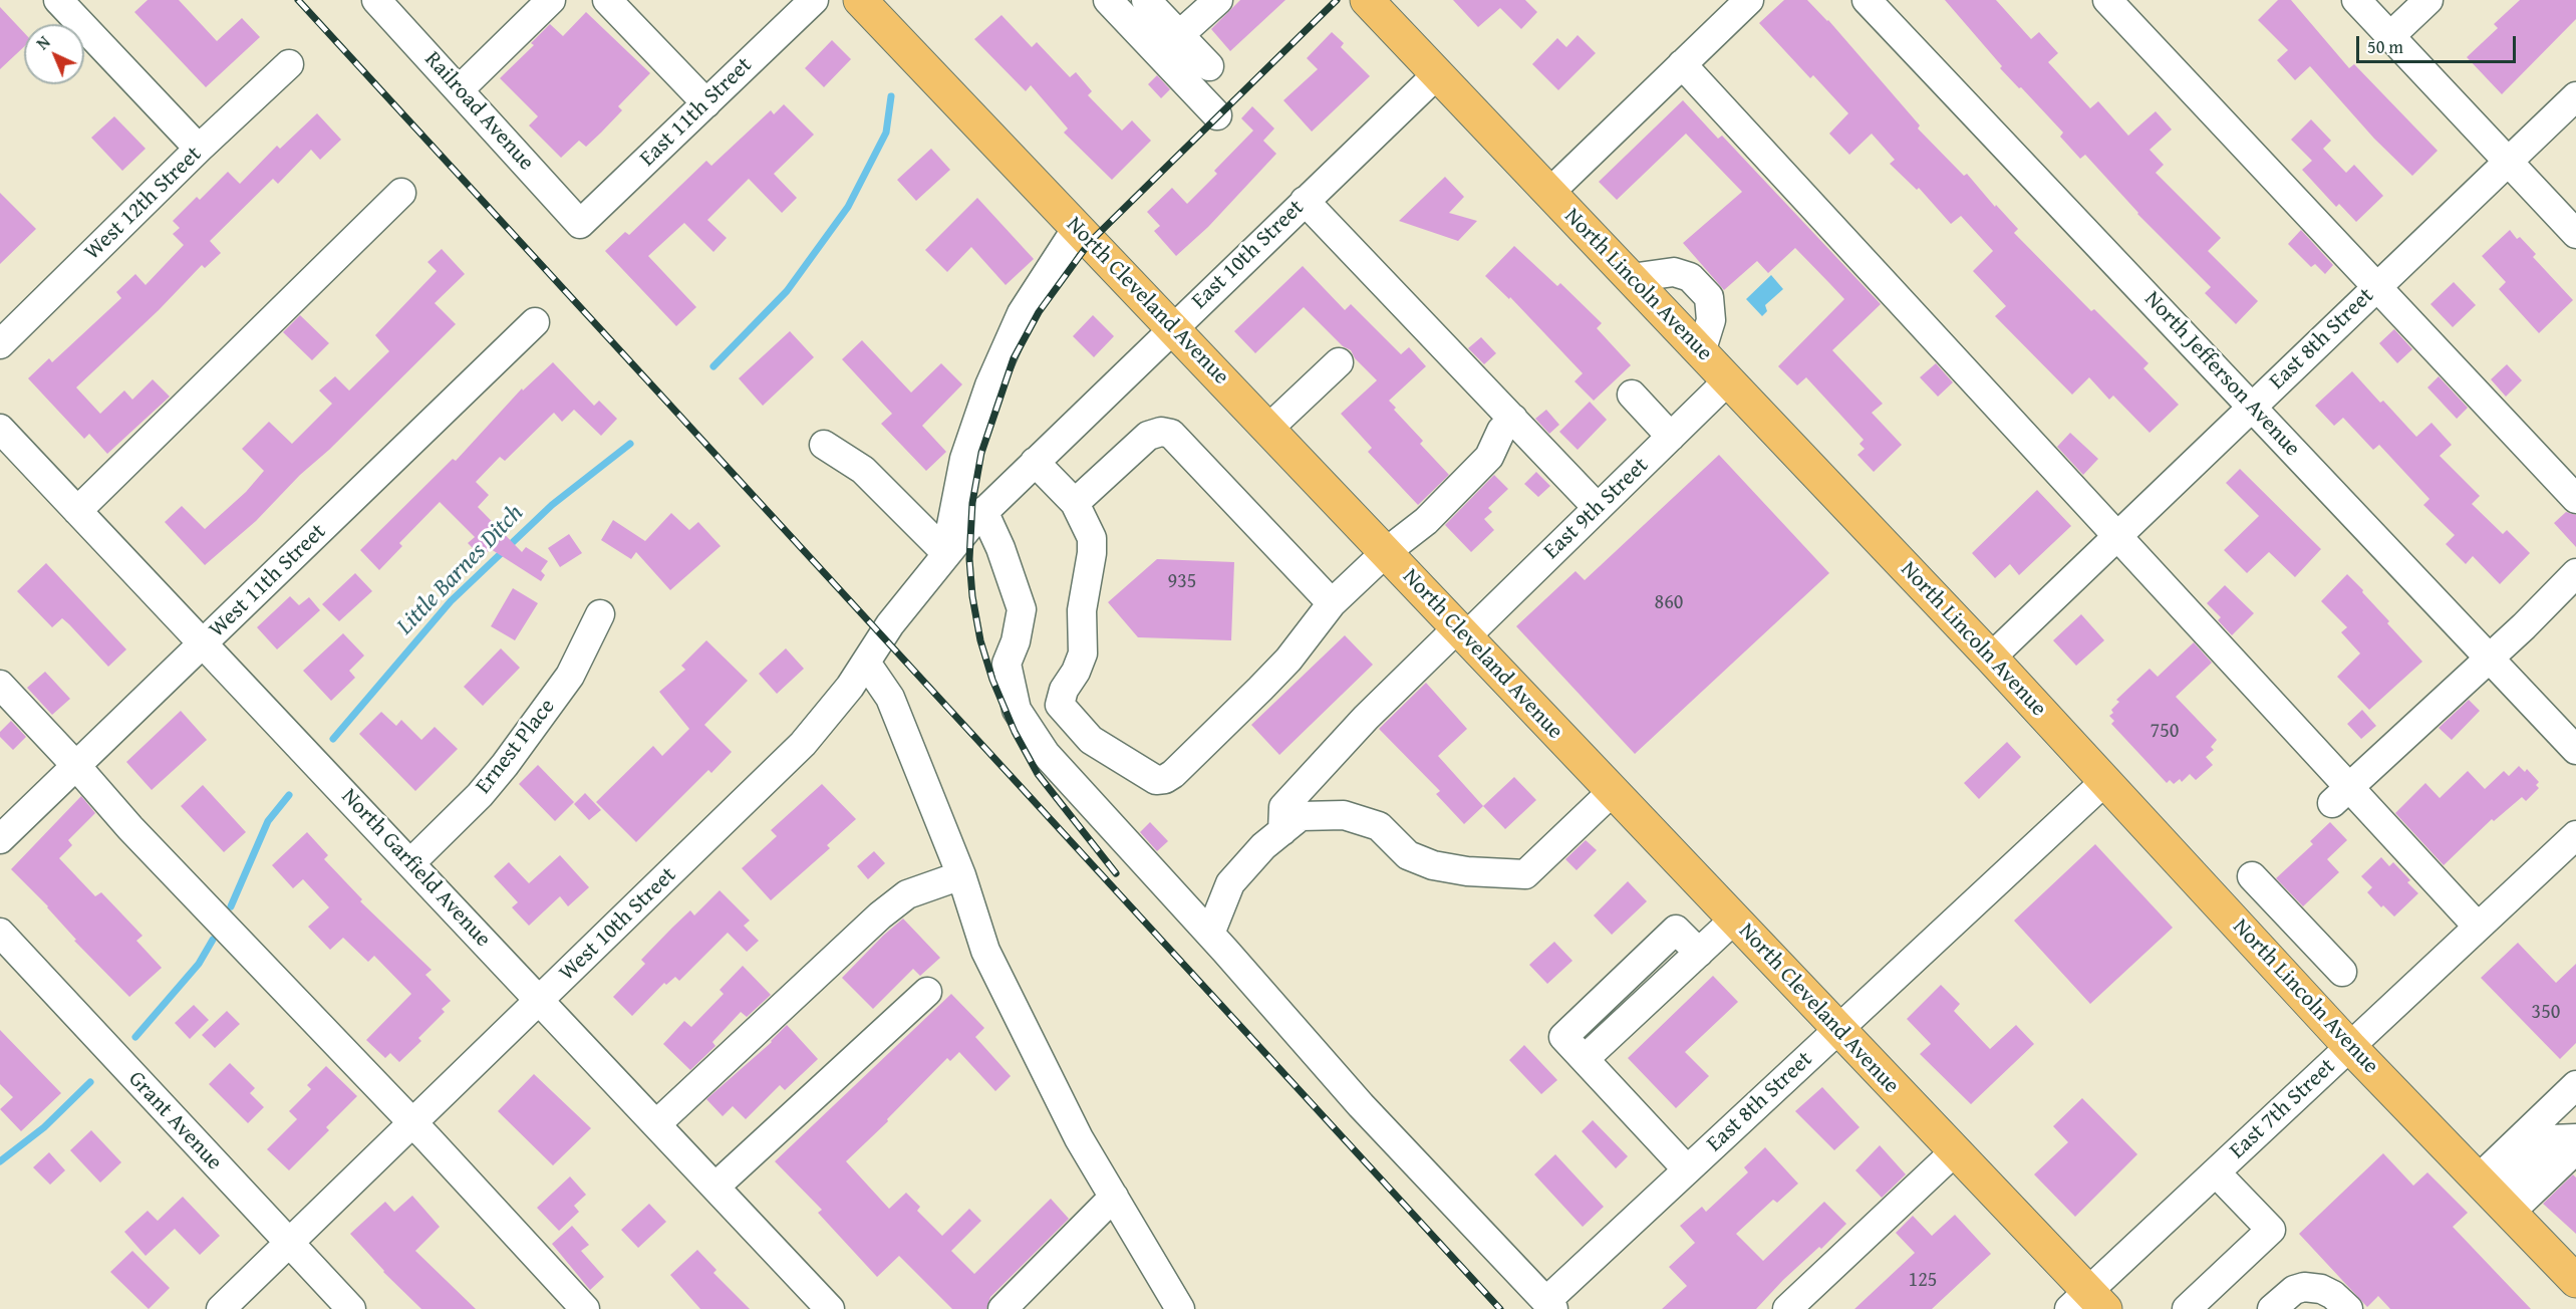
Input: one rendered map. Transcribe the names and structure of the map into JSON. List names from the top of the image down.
{
  "streets": {
    "highway": ["North Lincoln Avenue", "North Cleveland Avenue"],
    "street": [
      "Railroad Avenue",
      "East 11th Street",
      "West 12th Street",
      "East 10th Street",
      "East 8th Street",
      "North Jefferson Avenue",
      "East 9th Street",
      "West 11th Street",
      "Ernest Place",
      "North Garfield Avenue",
      "West 10th Street",
      "East 7th Street",
      "Grant Avenue"
    ]
  },
  "crossings": [
    ["Railroad Avenue", "East 11th Street"],
    ["East 10th Street", "North Lincoln Avenue"],
    ["East 10th Street", "North Cleveland Avenue"],
    ["East 10th Street", "West 10th Street"],
    ["North Lincoln Avenue", "East 8th Street"],
    ["North Lincoln Avenue", "East 9th Street"],
    ["North Lincoln Avenue", "East 7th Street"],
    ["North Cleveland Avenue", "East 8th Street"],
    ["North Cleveland Avenue", "East 9th Street"],
    ["North Cleveland Avenue", "East 7th Street"],
    ["East 8th Street", "North Jefferson Avenue"],
    ["West 11th Street", "North Garfield Avenue"],
    ["Ernest Place", "North Garfield Avenue"],
    ["North Garfield Avenue", "West 10th Street"],
    ["West 10th Street", "Grant Avenue"]
  ],
  "water": ["Little Barnes Ditch"],
  "house_numbers": [
    "935",
    "860",
    "750",
    "350",
    "125"
  ],
  "scale_bar": "50 m",
  "north": "top left"
}
